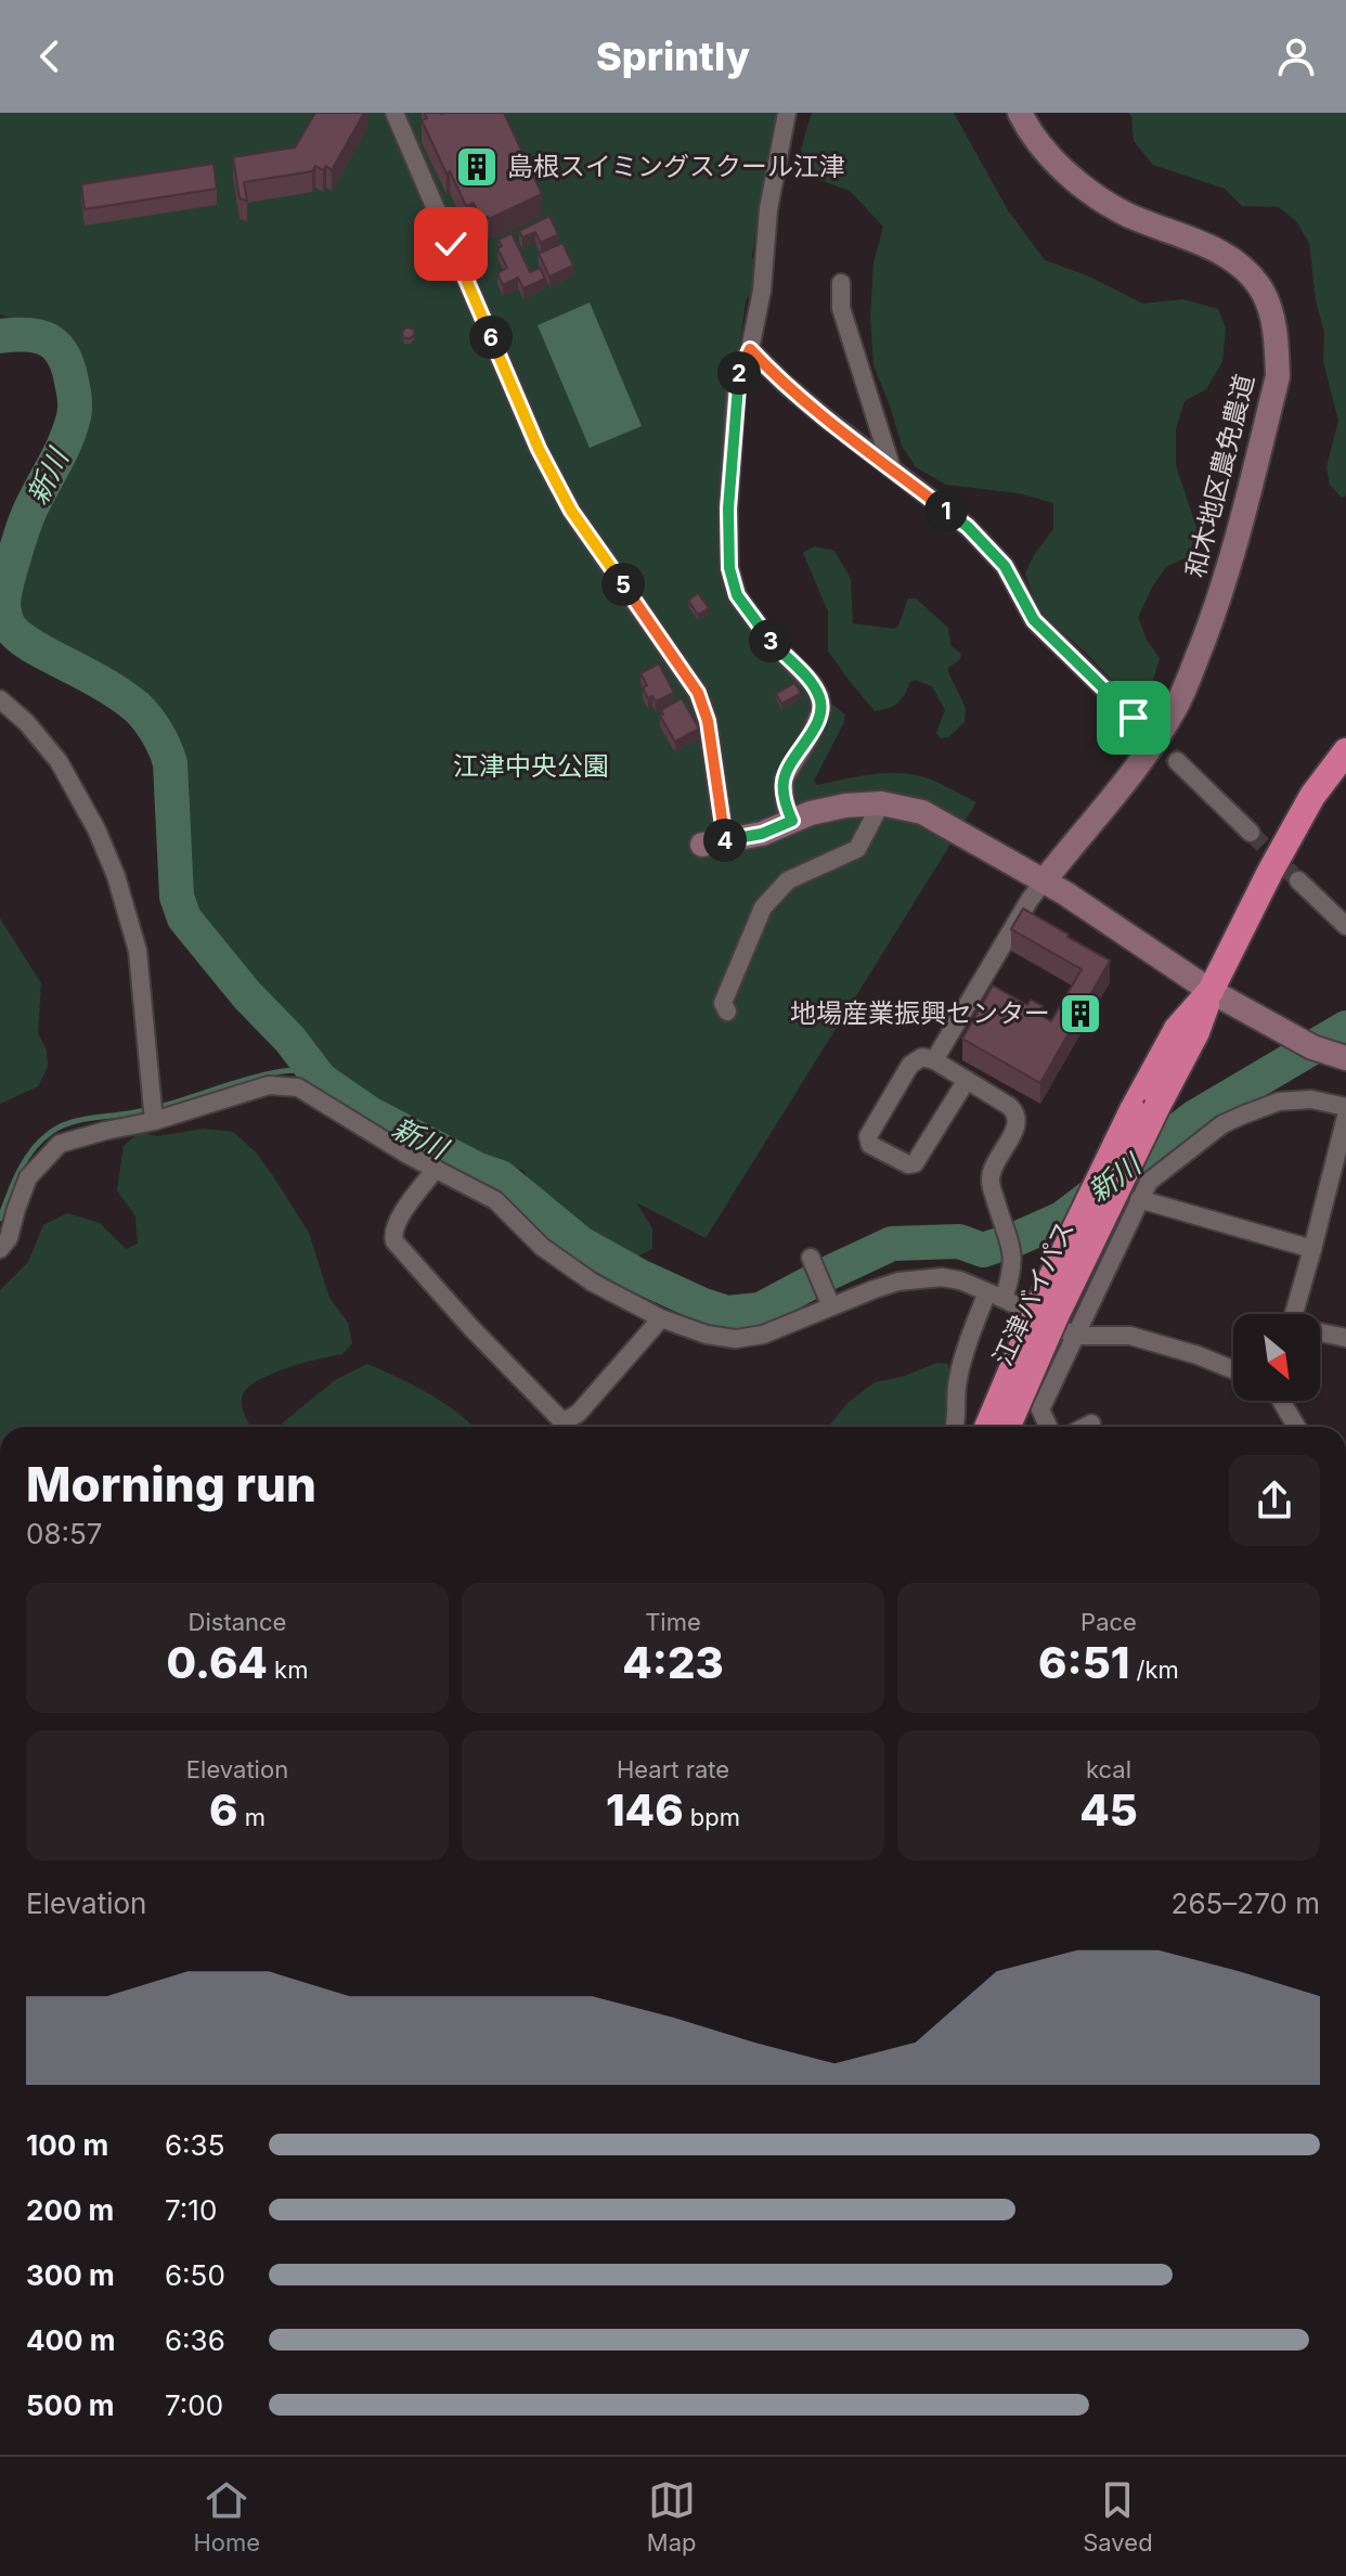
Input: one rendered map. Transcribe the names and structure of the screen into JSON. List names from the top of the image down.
{
  "streets": {
    "highway": ["江津バイパス"],
    "street": ["和木地区農免農道"]
  },
  "water": ["新川"],
  "parks": ["江津中央公園"],
  "places": {
    "building": ["島根スイミングスクール江津", "地場産業振興センター"]
  },
  "north": "bottom right",
  "page": {
    "header": "Sprintly",
    "pins": [
      "6",
      "2",
      "1",
      "5",
      "3",
      "4"
    ],
    "heading": ["Morning run", "08:57"],
    "stats": [
      ["Distance", "0.64 km"],
      ["Time", "4:23"],
      ["Pace", "6:51 /km"],
      ["Elevation", "6 m"],
      ["Heart rate", "146 bpm"],
      ["kcal", "45"]
    ],
    "chart": ["Elevation", "265–270 m"],
    "list": [
      {
        "name": "100 m",
        "note": "6:35"
      },
      {
        "name": "200 m",
        "note": "7:10"
      },
      {
        "name": "300 m",
        "note": "6:50"
      },
      {
        "name": "400 m",
        "note": "6:36"
      },
      {
        "name": "500 m",
        "note": "7:00"
      }
    ],
    "tabs": ["Home", "Map", "Saved"]
  }
}
